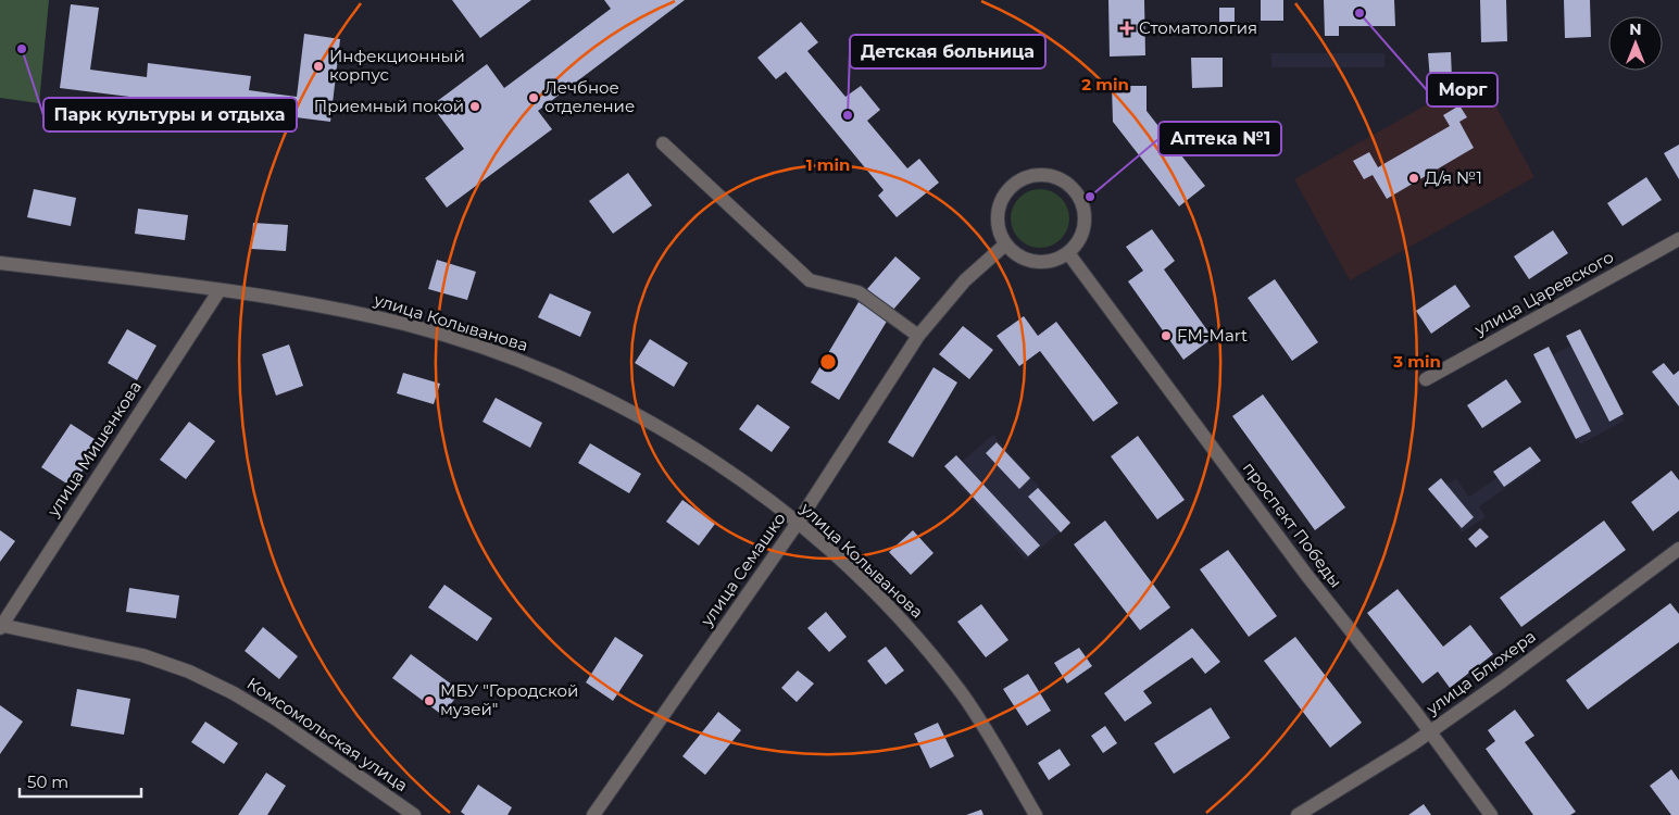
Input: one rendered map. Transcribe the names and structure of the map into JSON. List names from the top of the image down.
{
  "streets": {
    "street": [
      "улица Царевского",
      "улица Колыванова",
      "улица Мишенкова",
      "проспект Победы",
      "улица Семашко",
      "улица Блюхера",
      "Комсомольская улица"
    ]
  },
  "crossings": [
    ["улица Колыванова", "улица Мишенкова"],
    ["улица Колыванова", "улица Семашко"],
    ["улица Мишенкова", "Комсомольская улица"],
    ["проспект Победы", "улица Семашко"],
    ["проспект Победы", "улица Блюхера"]
  ],
  "places": {
    "other": [
      "Морг",
      "Парк культуры и отдыха",
      "Инфекционный корпус",
      "Лечбное отделение",
      "Приемный покой",
      "Детская больница",
      "Д/я №1",
      "Аптека №1",
      "FM-Mart",
      "МБУ \"Городской музей\""
    ],
    "health": ["Стоматология"]
  },
  "scale_bar": "50 m",
  "north": "top",
  "rings": ["2 min", "1 min", "3 min"]
}
